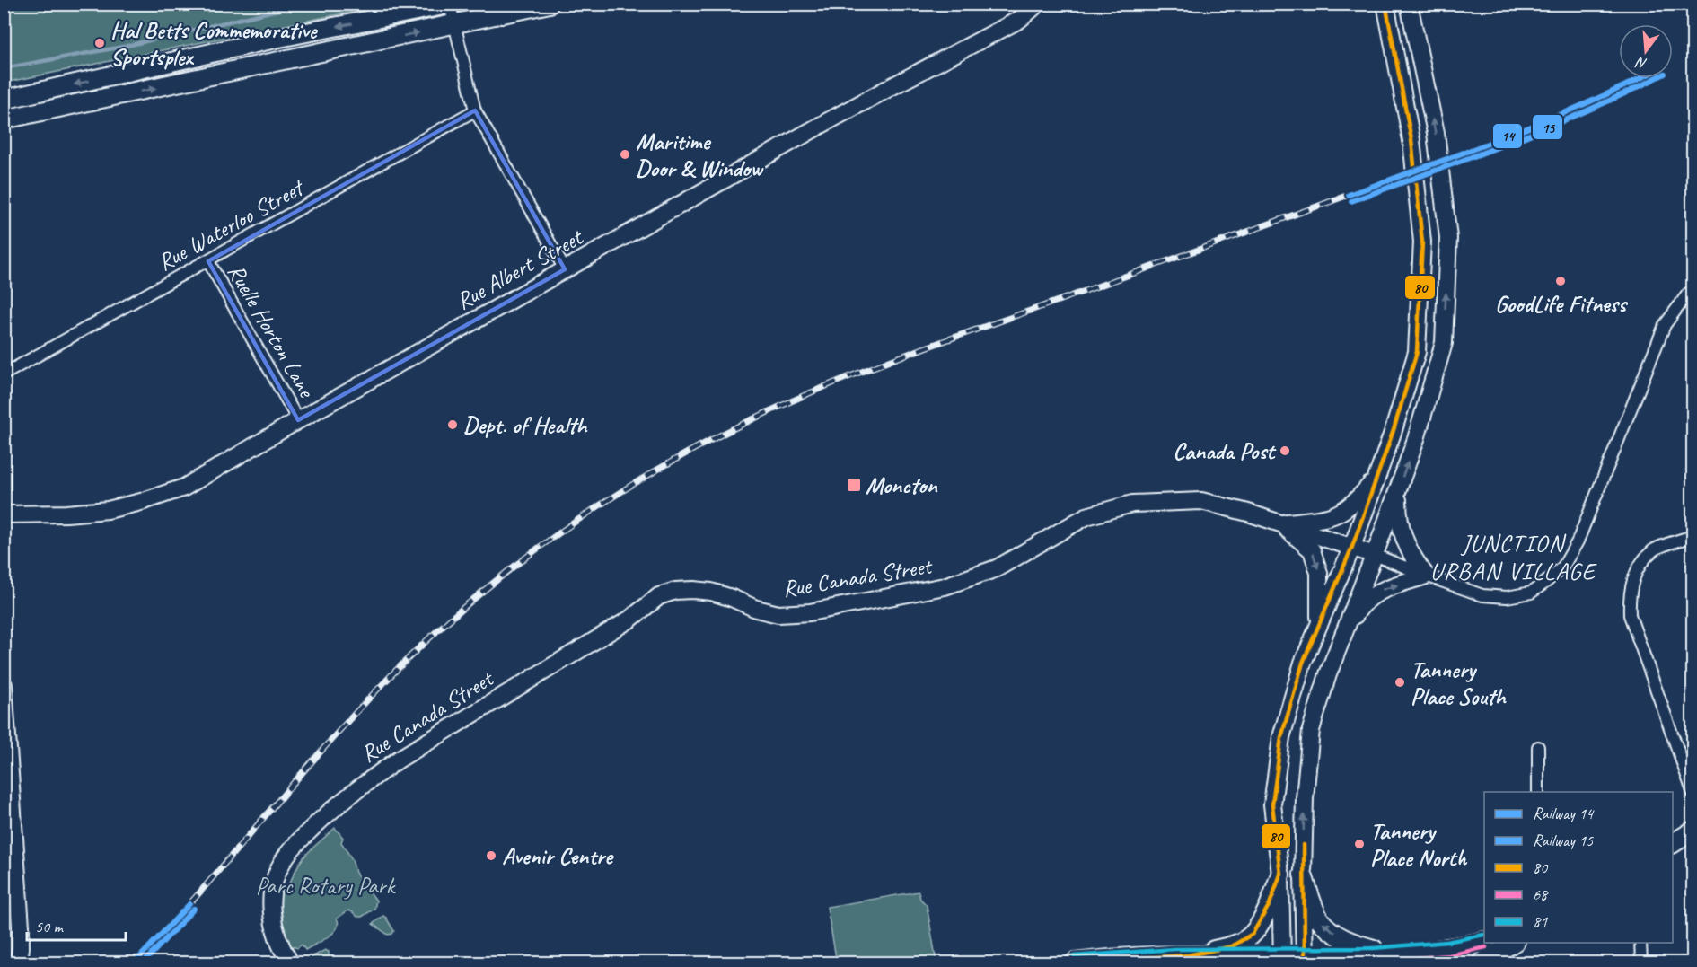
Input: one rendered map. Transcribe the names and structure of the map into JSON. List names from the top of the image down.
{
  "streets": {
    "street": [
      "Rue Waterloo Street",
      "Rue Albert Street",
      "Ruelle Horton Lane",
      "Rue Canada Street"
    ]
  },
  "crossings": [
    ["Rue Waterloo Street", "Ruelle Horton Lane"],
    ["Rue Albert Street", "Ruelle Horton Lane"]
  ],
  "districts": ["JUNCTION URBAN VILLAGE"],
  "parks": ["Parc Rotary Park"],
  "places": {
    "other": [
      "Hal Betts Commemorative Sportsplex",
      "Maritime Door & Window",
      "GoodLife Fitness",
      "Dept. of Health",
      "Canada Post",
      "Tannery Place South",
      "Tannery Place North",
      "Avenir Centre"
    ],
    "transit": ["Moncton"]
  },
  "lines": [
    "transit line 80",
    "rail line 14",
    "rail line 15",
    "transit line 81",
    "transit line 68"
  ],
  "legend": [
    "Railway 14",
    "Railway 15",
    "80",
    "68",
    "81"
  ],
  "scale_bar": "50 m",
  "north": "bottom"
}
